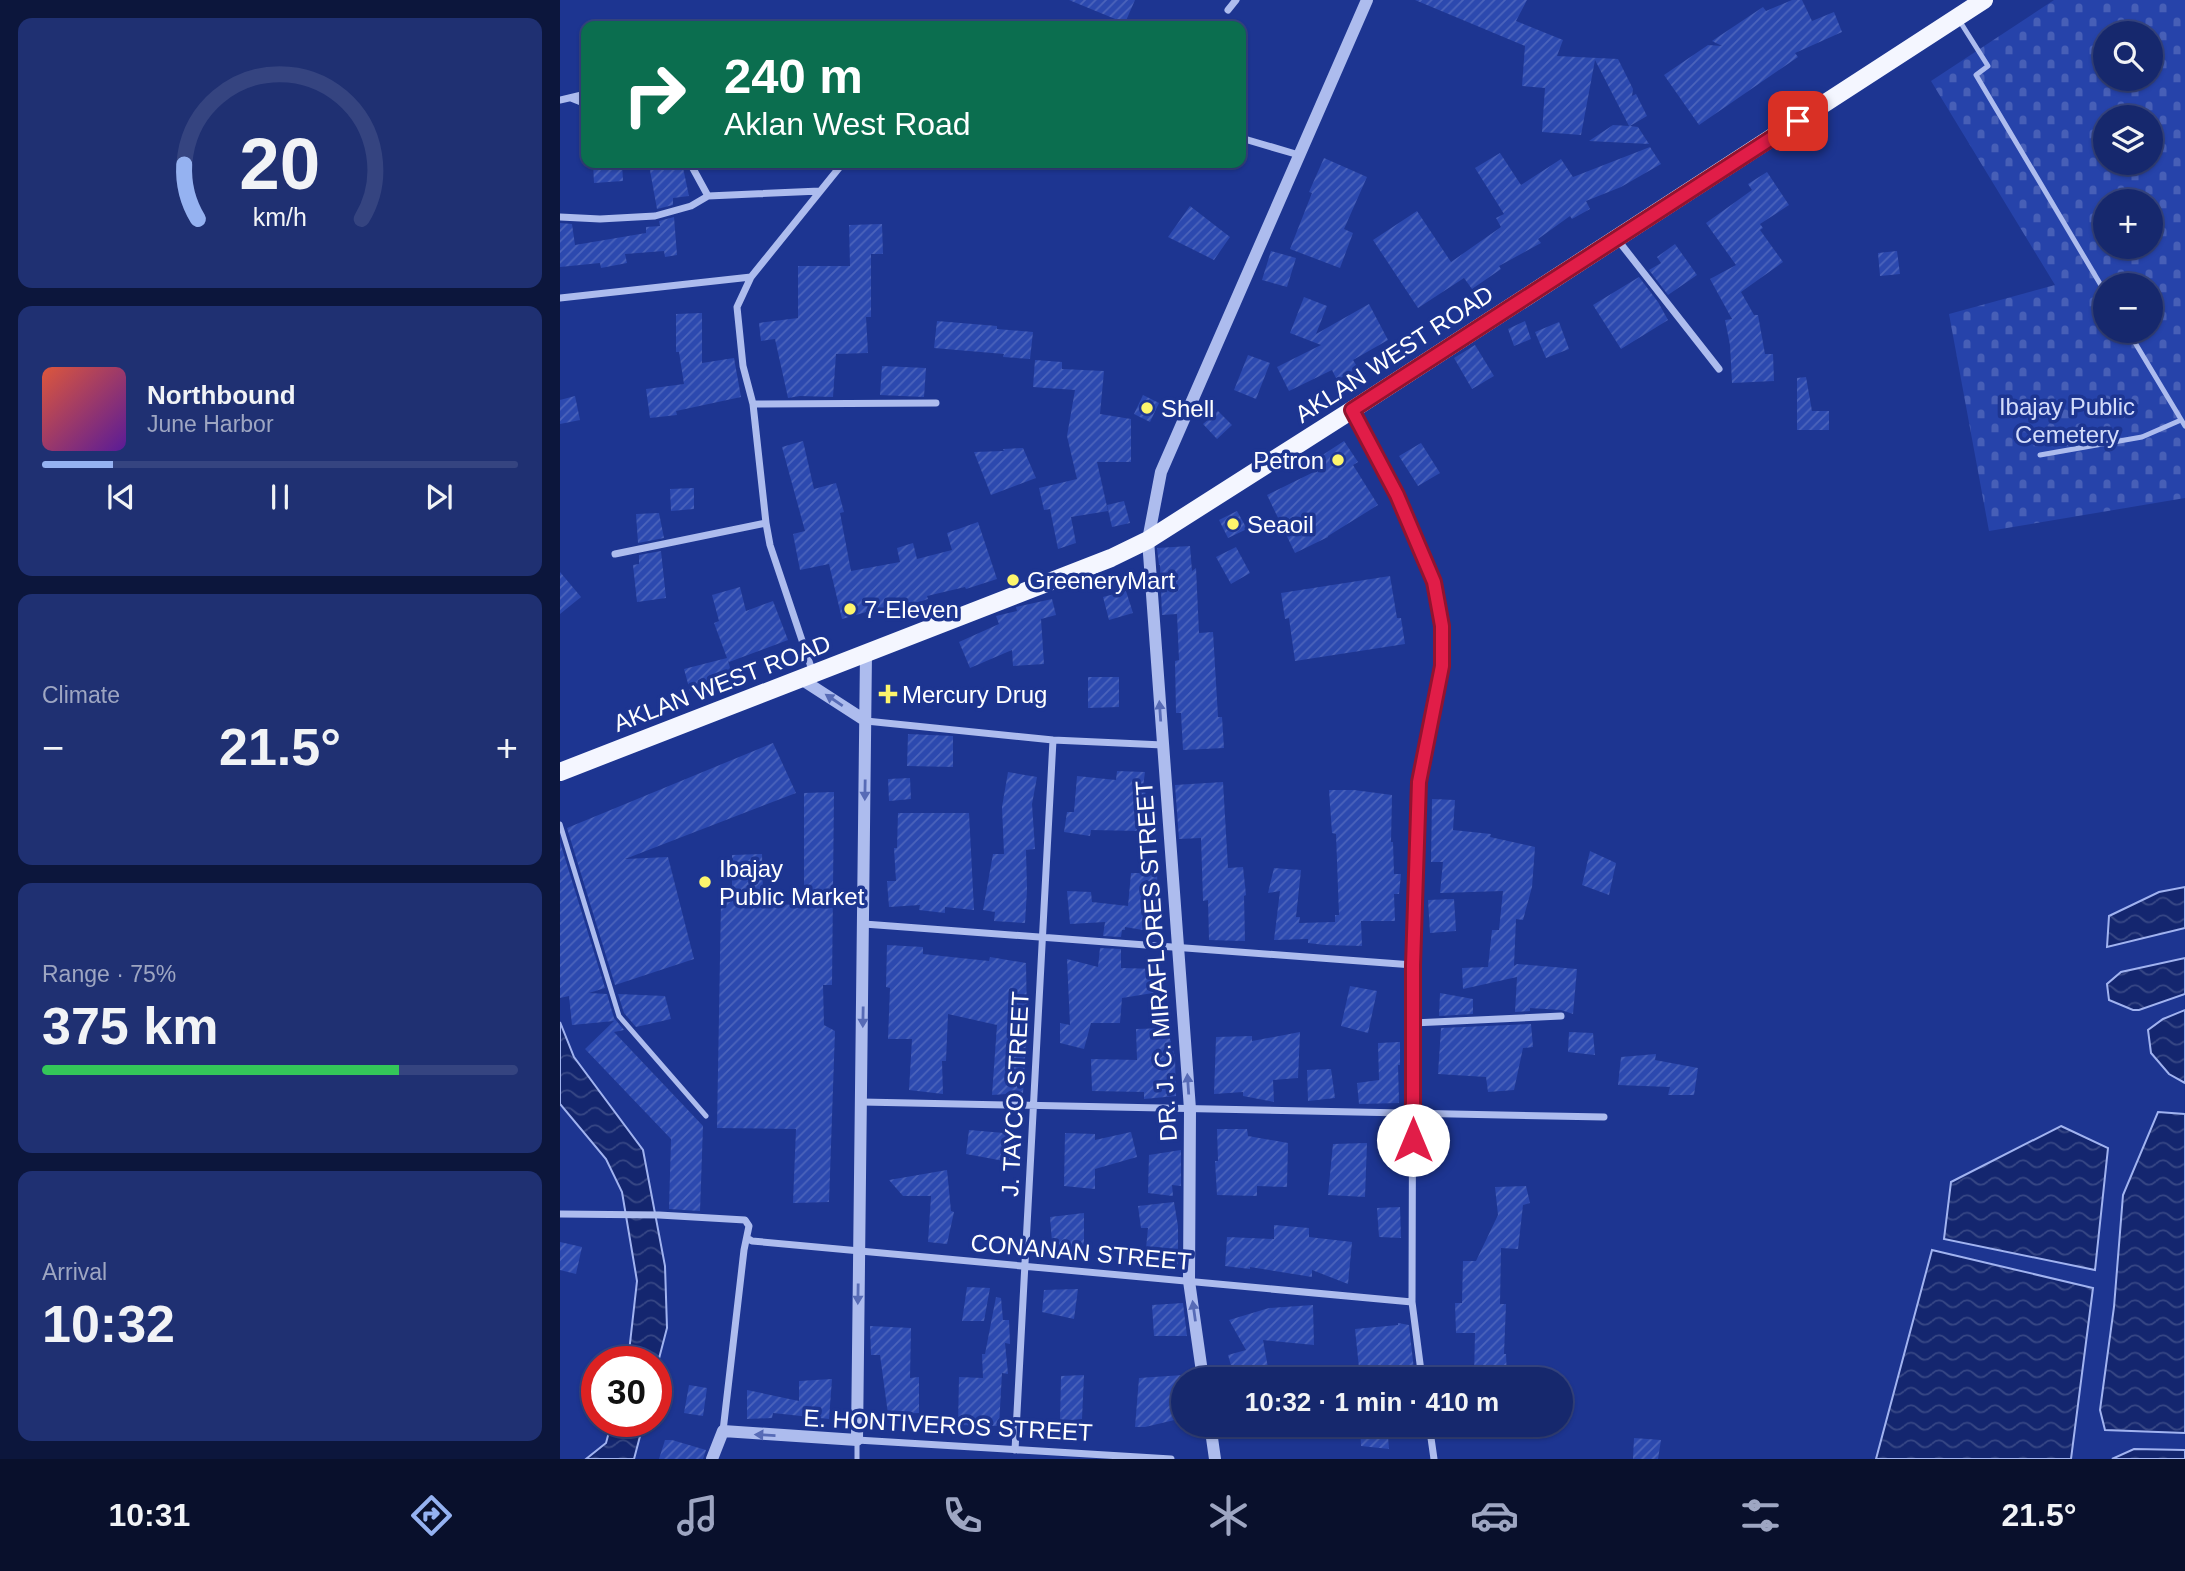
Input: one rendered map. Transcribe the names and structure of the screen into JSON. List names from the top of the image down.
{
  "streets": {
    "main road": ["AKLAN WEST ROAD"],
    "street": [
      "DR. J. C. MIRAFLORES STREET",
      "J. TAYCO STREET",
      "CONANAN STREET",
      "E. HONTIVEROS STREET"
    ]
  },
  "crossings": [
    ["AKLAN WEST ROAD", "DR. J. C. MIRAFLORES STREET"],
    ["DR. J. C. MIRAFLORES STREET", "CONANAN STREET"],
    ["J. TAYCO STREET", "CONANAN STREET"],
    ["J. TAYCO STREET", "E. HONTIVEROS STREET"]
  ],
  "parks": ["Ibajay Public Cemetery"],
  "places": {
    "other": [
      "Shell",
      "Petron",
      "Seaoil",
      "GreeneryMart",
      "7-Eleven",
      "Ibajay Public Market"
    ],
    "health": ["Mercury Drug"]
  },
  "page": {
    "map_buttons": ["+", "−"],
    "turn": ["240 m", "Aklan West Road"],
    "song": ["Northbound", "June Harbor"],
    "tile": [
      "Climate",
      ["Range · 75%", "375 km"],
      ["Arrival", "10:32"]
    ],
    "heat": ["−", "21.5°", "+"],
    "limit": "30",
    "trip": "10:32 · 1 min · 410 m",
    "tabs": ["10:31", "21.5°"],
    "gauge": ["20", "km/h"]
  }
}
